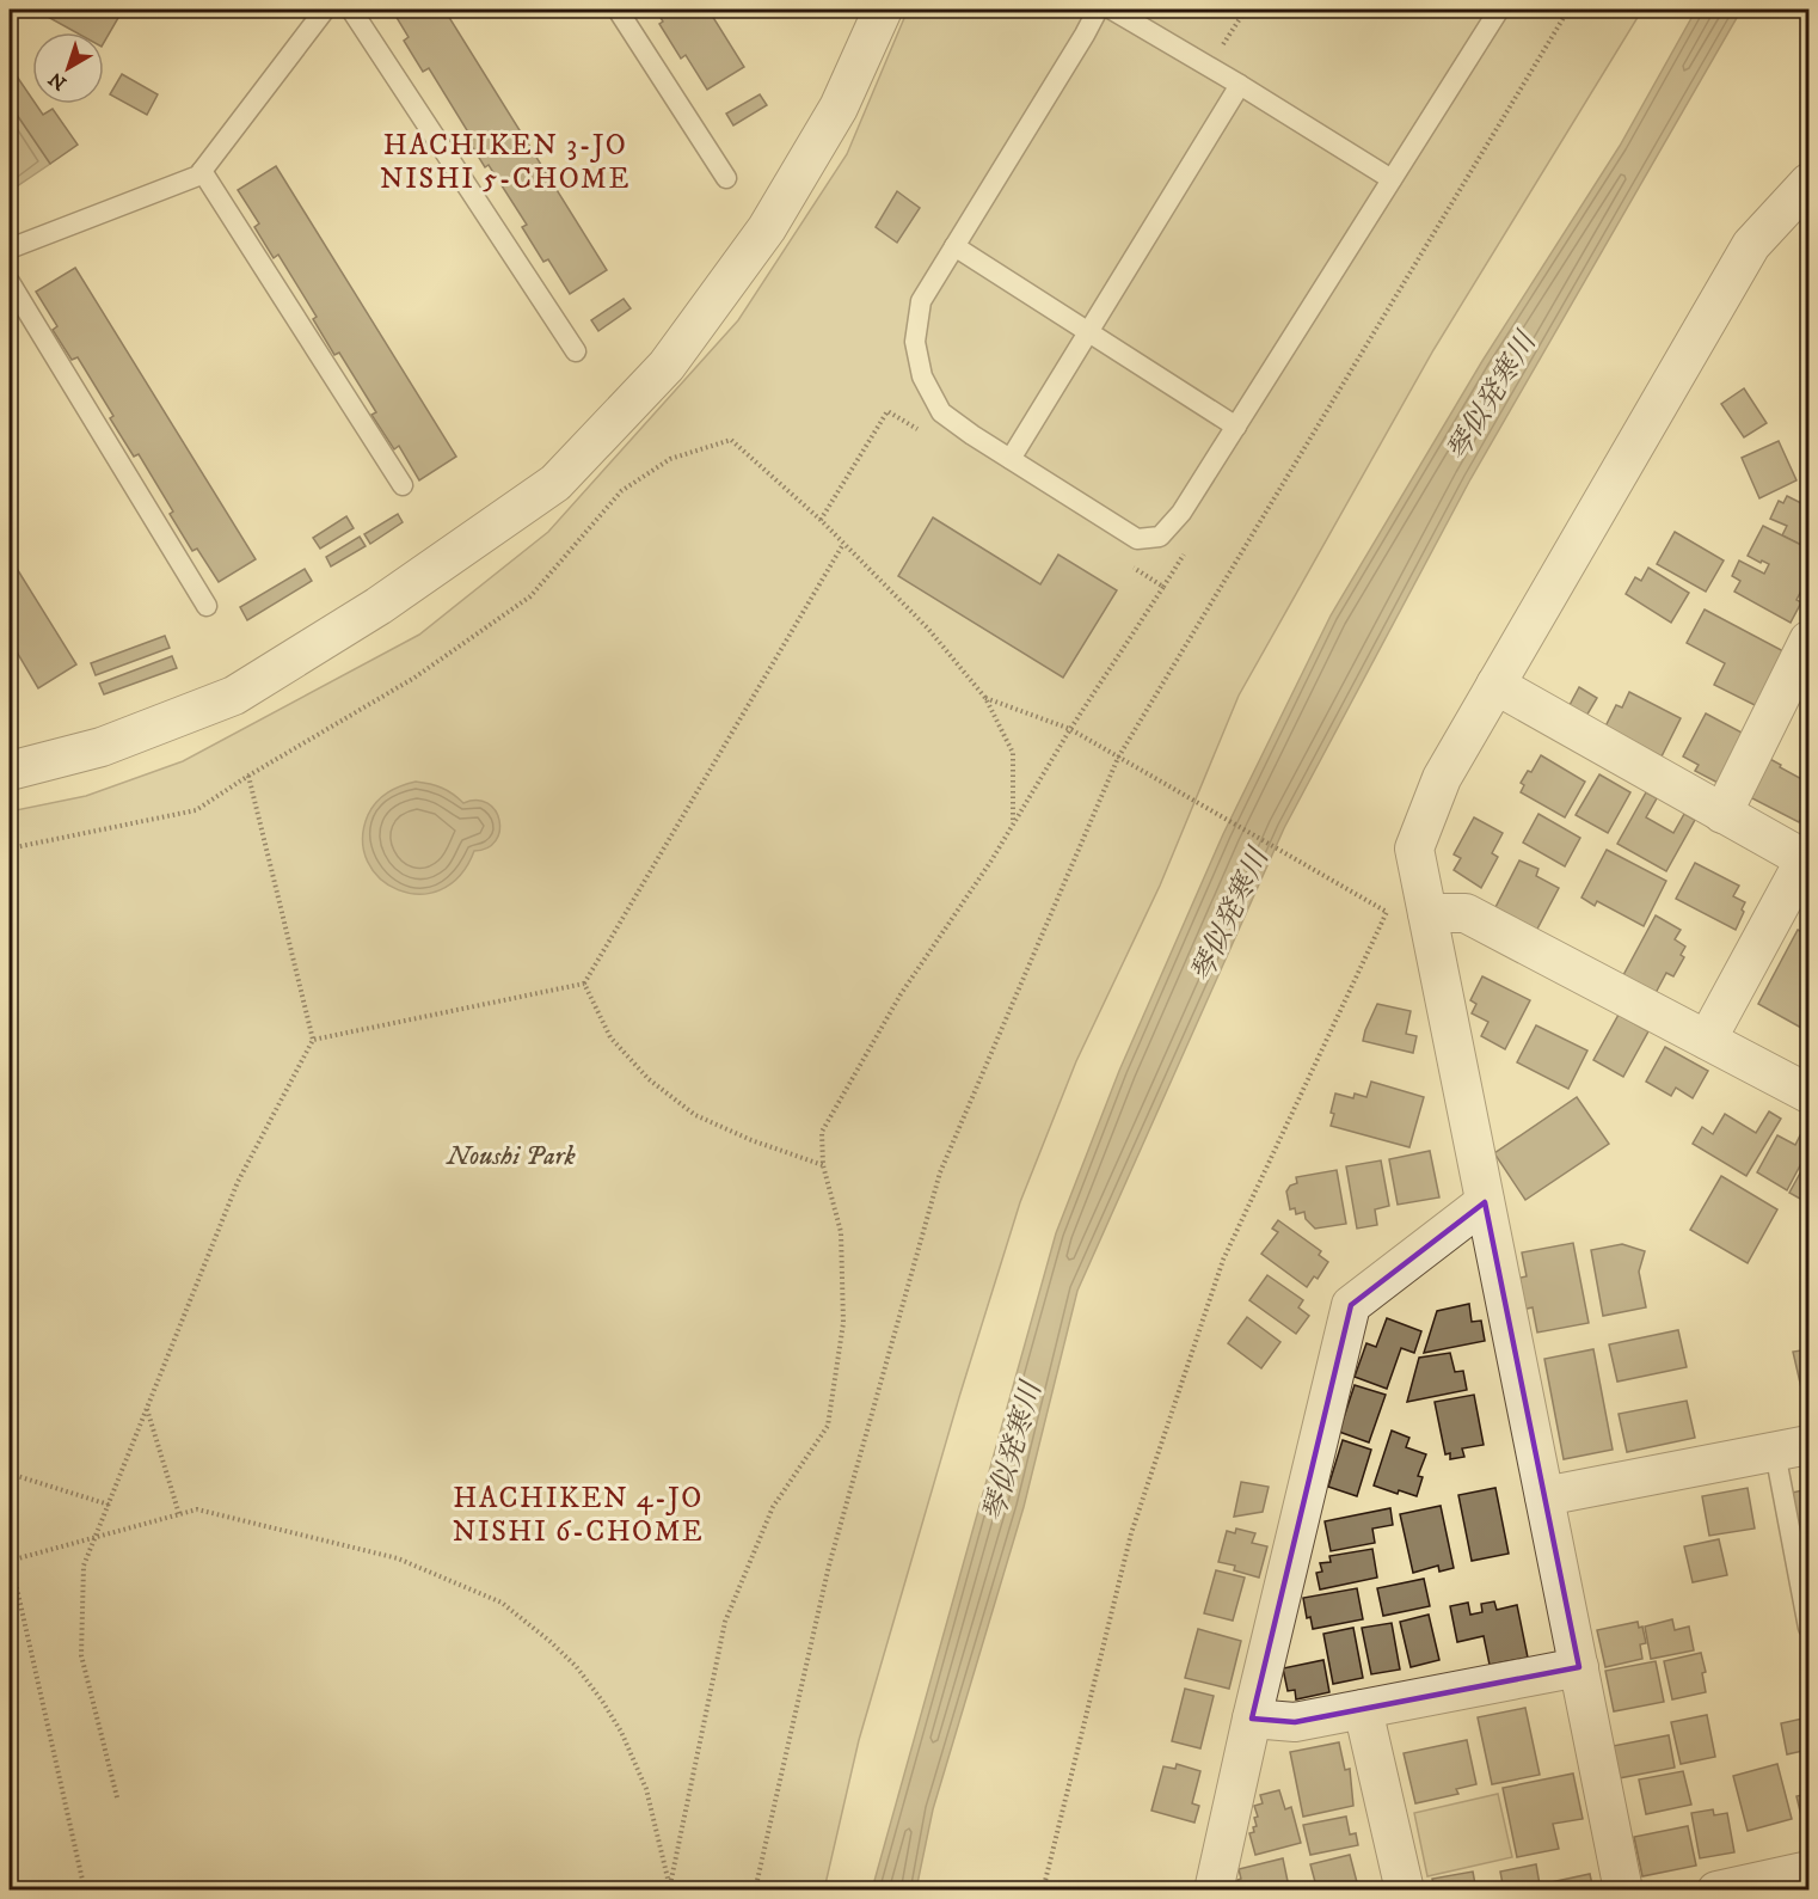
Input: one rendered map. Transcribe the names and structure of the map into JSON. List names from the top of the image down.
{
  "districts": ["HACHIKEN 3-JO NISHI 5-CHOME", "HACHIKEN 4-JO NISHI 6-CHOME"],
  "water": ["琴似発寒川"],
  "parks": ["Noushi Park"],
  "north": "bottom left"
}
